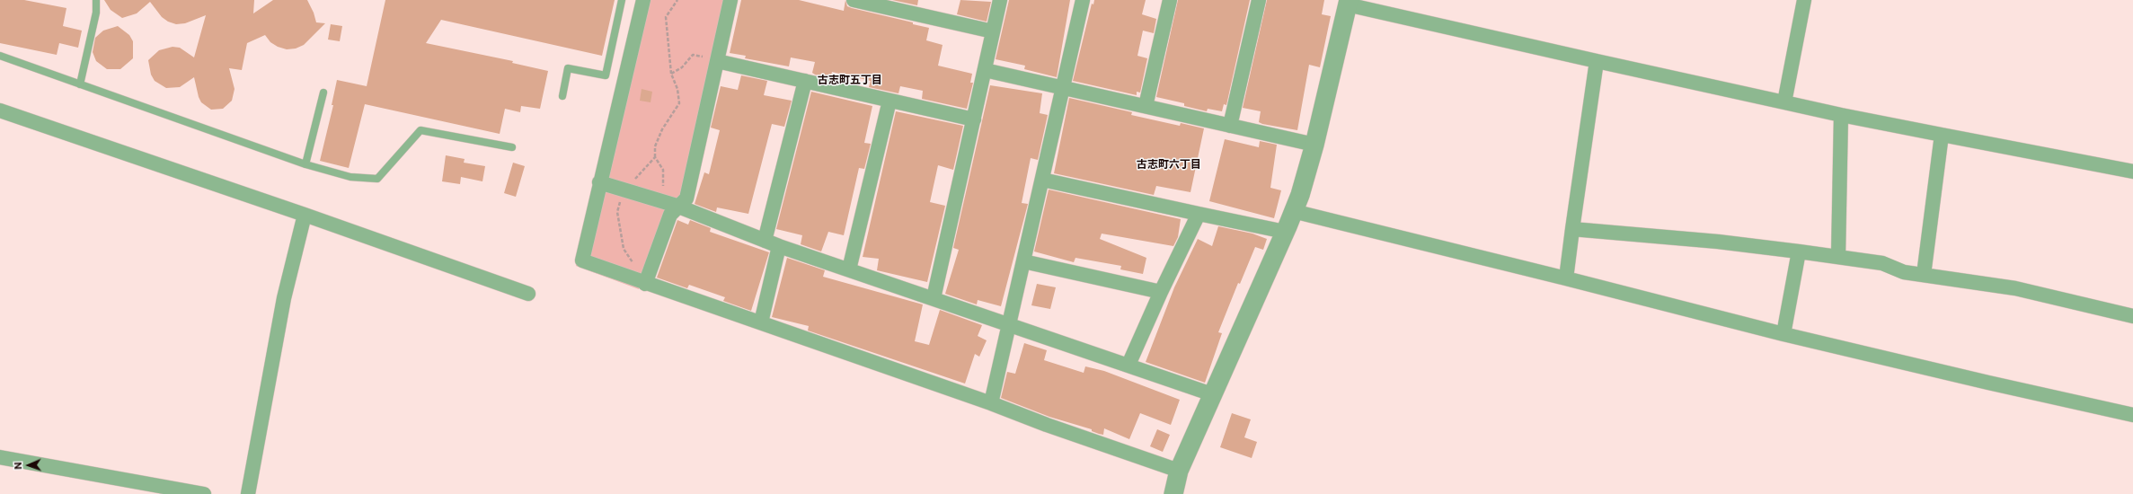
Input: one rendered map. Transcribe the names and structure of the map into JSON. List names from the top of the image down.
{
  "districts": ["古志町五丁目", "古志町六丁目"],
  "north": "left"
}
